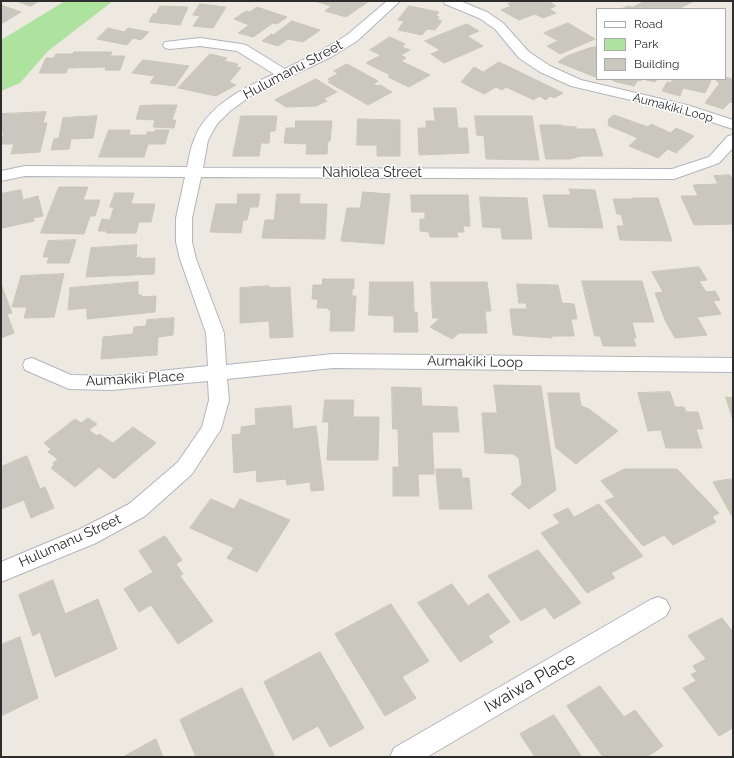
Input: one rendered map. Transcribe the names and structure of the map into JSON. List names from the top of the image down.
{
  "streets": {
    "street": [
      "Hulumanu Street",
      "Aumakiki Loop",
      "Nahiolea Street",
      "Aumakiki Place",
      "Iwaiwa Place"
    ]
  },
  "crossings": [
    ["Hulumanu Street", "Aumakiki Loop"],
    ["Hulumanu Street", "Nahiolea Street"],
    ["Hulumanu Street", "Aumakiki Place"],
    ["Aumakiki Loop", "Aumakiki Place"]
  ],
  "legend": ["Road", "Park", "Building"]
}
